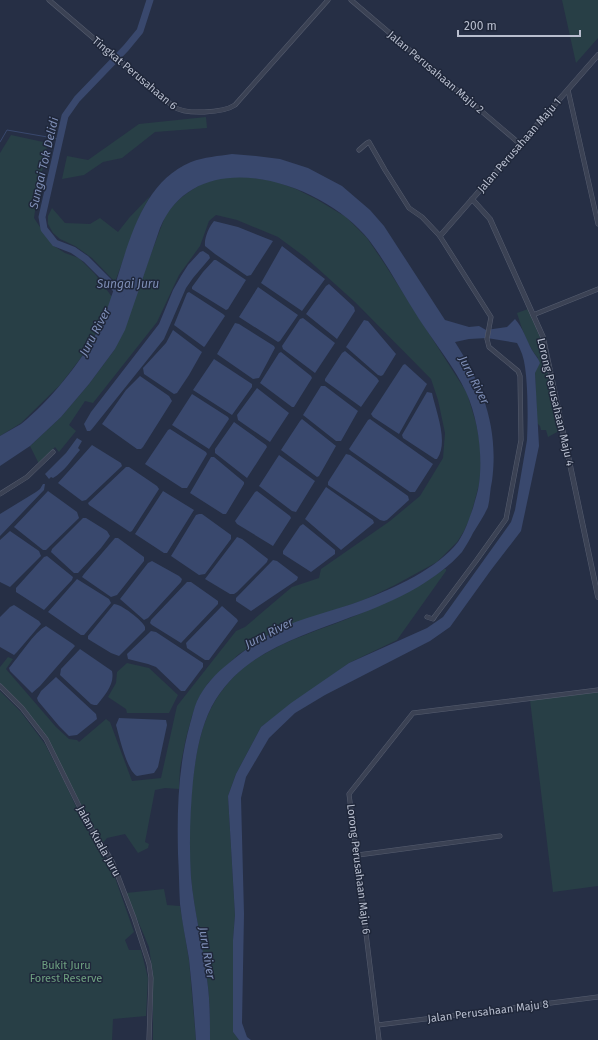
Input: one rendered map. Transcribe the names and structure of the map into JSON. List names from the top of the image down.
{
  "streets": {
    "street": [
      "Jalan Perusahaan Maju 2",
      "Tingkat Perusahaan 6",
      "Jalan Perusahaan Maju 1",
      "Lorong Perusahaan Maju 4",
      "Jalan Kuala Juru",
      "Lorong Perusahaan Maju 6",
      "Jalan Perusahaan Maju 8"
    ]
  },
  "crossings": [
    ["Jalan Perusahaan Maju 2", "Jalan Perusahaan Maju 1"],
    ["Jalan Perusahaan Maju 1", "Lorong Perusahaan Maju 4"],
    ["Lorong Perusahaan Maju 6", "Jalan Perusahaan Maju 8"]
  ],
  "water": ["Sungai Tok Delidi", "Sungai Juru", "Juru River"],
  "parks": ["Bukit Juru Forest Reserve"],
  "scale_bar": "200 m"
}
